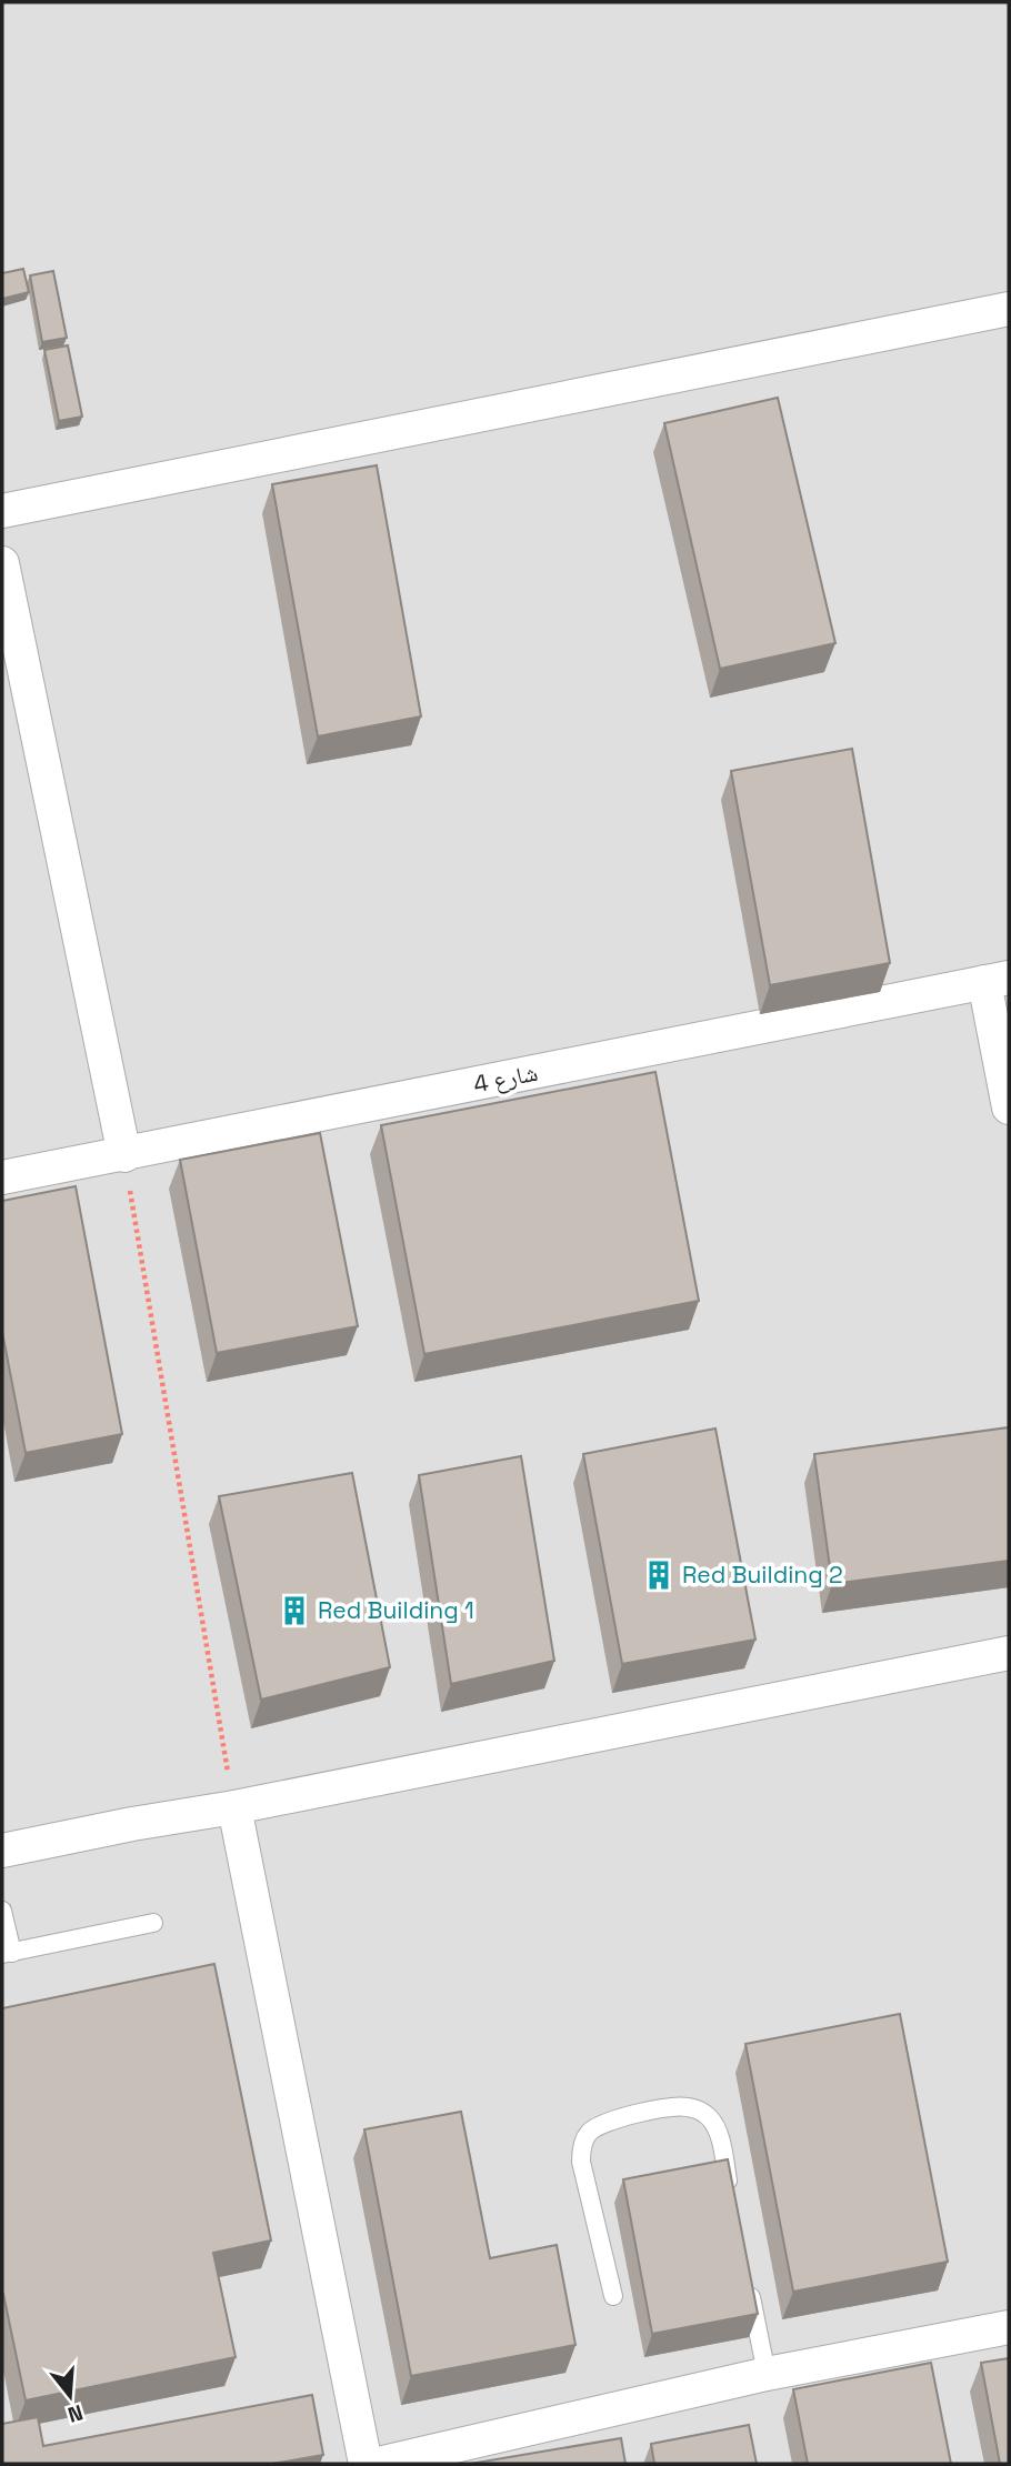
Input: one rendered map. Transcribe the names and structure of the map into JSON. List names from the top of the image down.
{
  "streets": {
    "street": ["شارع 4"]
  },
  "places": {
    "building": ["Red Building 2", "Red Building 1"]
  },
  "north": "bottom"
}
